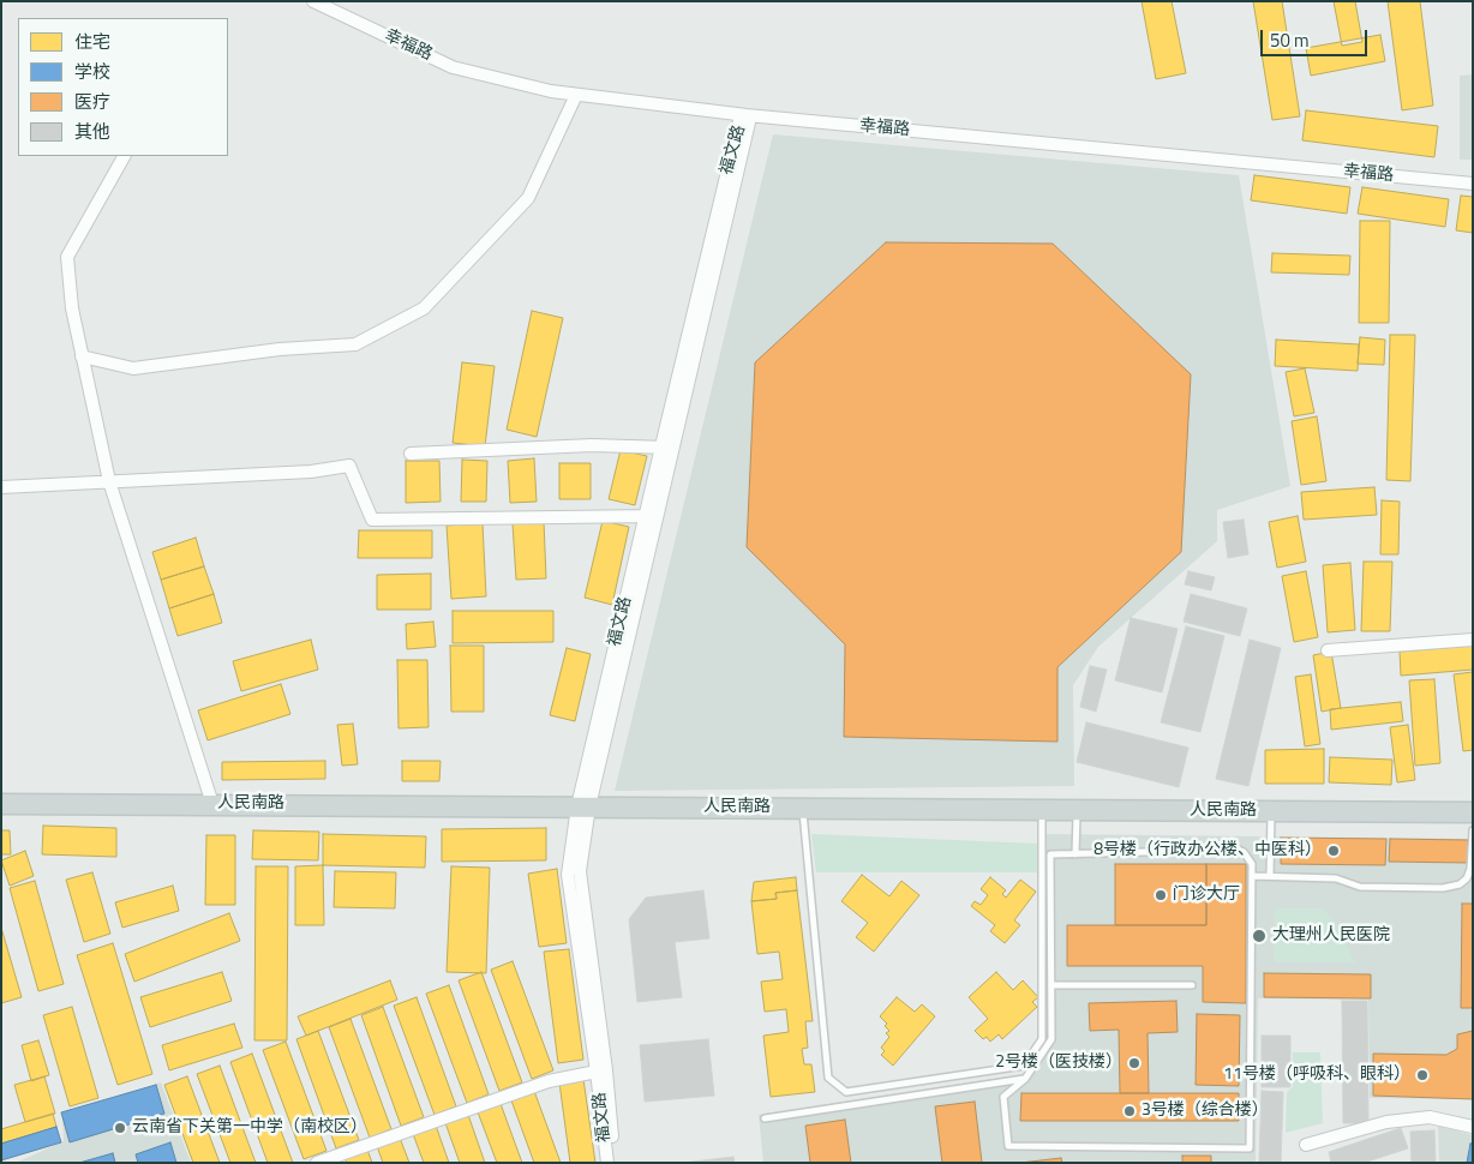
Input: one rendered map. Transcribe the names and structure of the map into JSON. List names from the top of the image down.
{
  "streets": {
    "main road": ["人民南路"],
    "street": ["幸福路", "福文路"]
  },
  "crossings": [
    ["幸福路", "福文路"],
    ["福文路", "人民南路"]
  ],
  "places": [
    "8号楼（行政办公楼、中医科）",
    "门诊大厅",
    "大理州人民医院",
    "2号楼（医技楼）",
    "11号楼（呼吸科、眼科）",
    "3号楼（综合楼）",
    "云南省下关第一中学（南校区）"
  ],
  "legend": [
    "住宅",
    "学校",
    "医疗",
    "其他"
  ],
  "scale_bar": "50 m"
}
